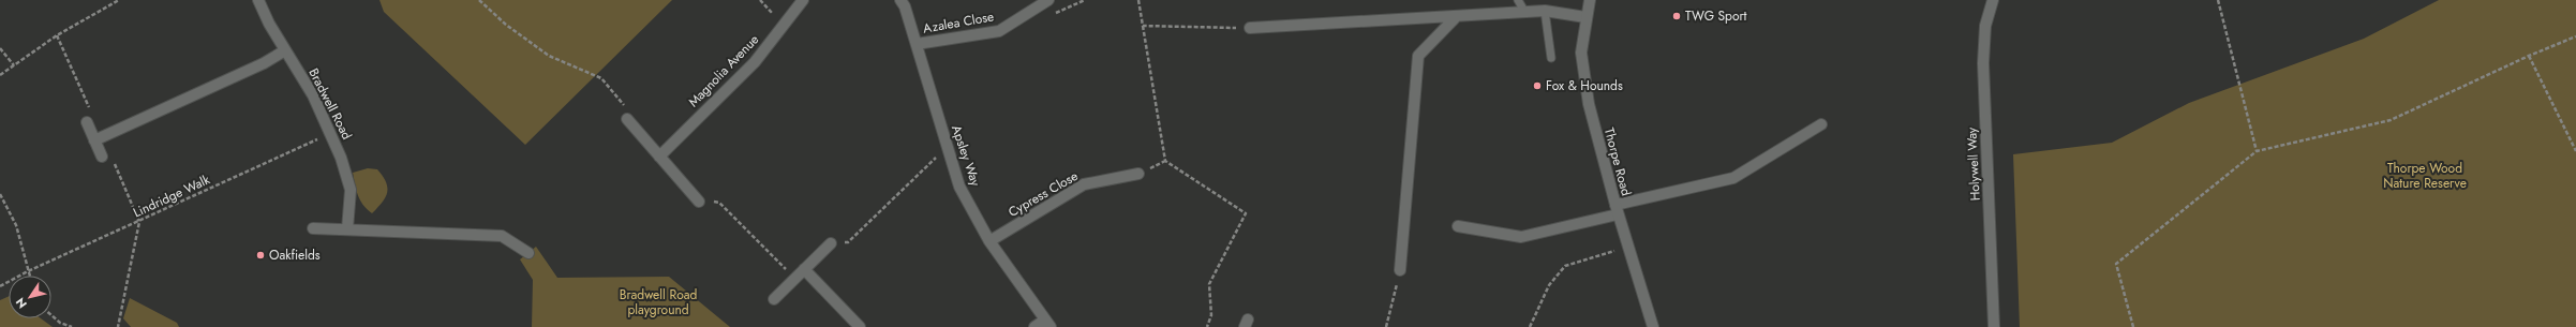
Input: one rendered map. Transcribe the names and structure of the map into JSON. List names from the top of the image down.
{
  "streets": {
    "street": [
      "Azalea Close",
      "Magnolia Avenue",
      "Bradwell Road",
      "Apsley Way",
      "Thorpe Road",
      "Holywell Way",
      "Cypress Close"
    ],
    "path": ["Lindridge Walk"]
  },
  "crossings": [
    ["Azalea Close", "Apsley Way"],
    ["Apsley Way", "Cypress Close"]
  ],
  "parks": ["Thorpe Wood Nature Reserve", "Bradwell Road playground"],
  "places": ["TWG Sport", "Fox & Hounds", "Oakfields"],
  "north": "bottom left"
}
